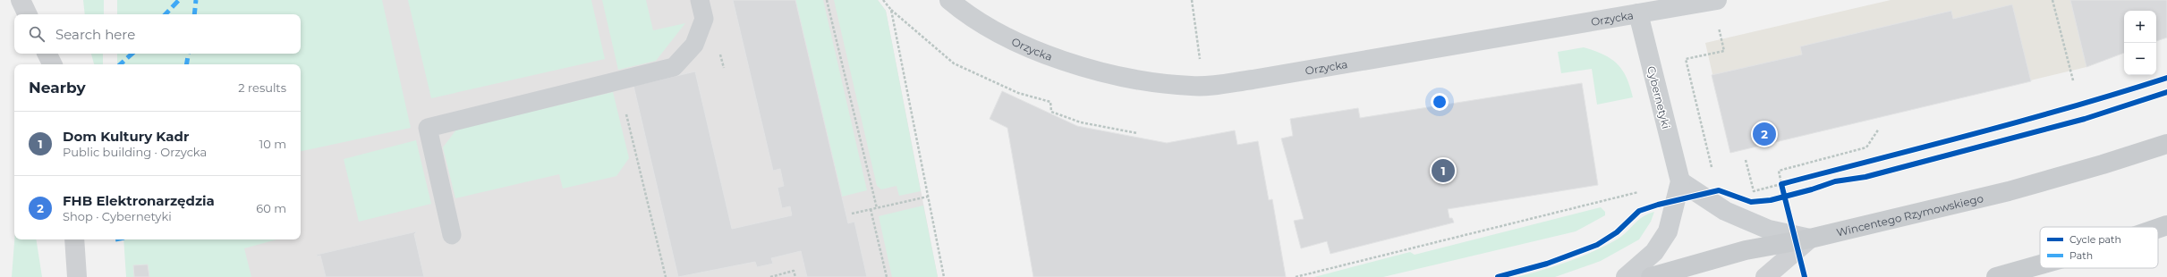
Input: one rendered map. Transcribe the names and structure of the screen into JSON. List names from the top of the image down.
{
  "streets": {
    "main road": ["Wincentego Rzymowskiego"],
    "street": ["Orzycka", "Cybernetyki"]
  },
  "crossings": [
    ["Orzycka", "Cybernetyki"]
  ],
  "legend": ["Cycle path", "Path"],
  "page": {
    "map_buttons": ["+", "−"],
    "search": "Search here",
    "heading": ["Nearby", "2 results"],
    "list": [
      {
        "mark": "1",
        "name": "Dom Kultury Kadr",
        "note": "Public building · Orzycka",
        "value": "10 m"
      },
      {
        "mark": "2",
        "name": "FHB Elektronarzędzia",
        "note": "Shop · Cybernetyki",
        "value": "60 m"
      }
    ],
    "pins": ["2", "1"]
  }
}
